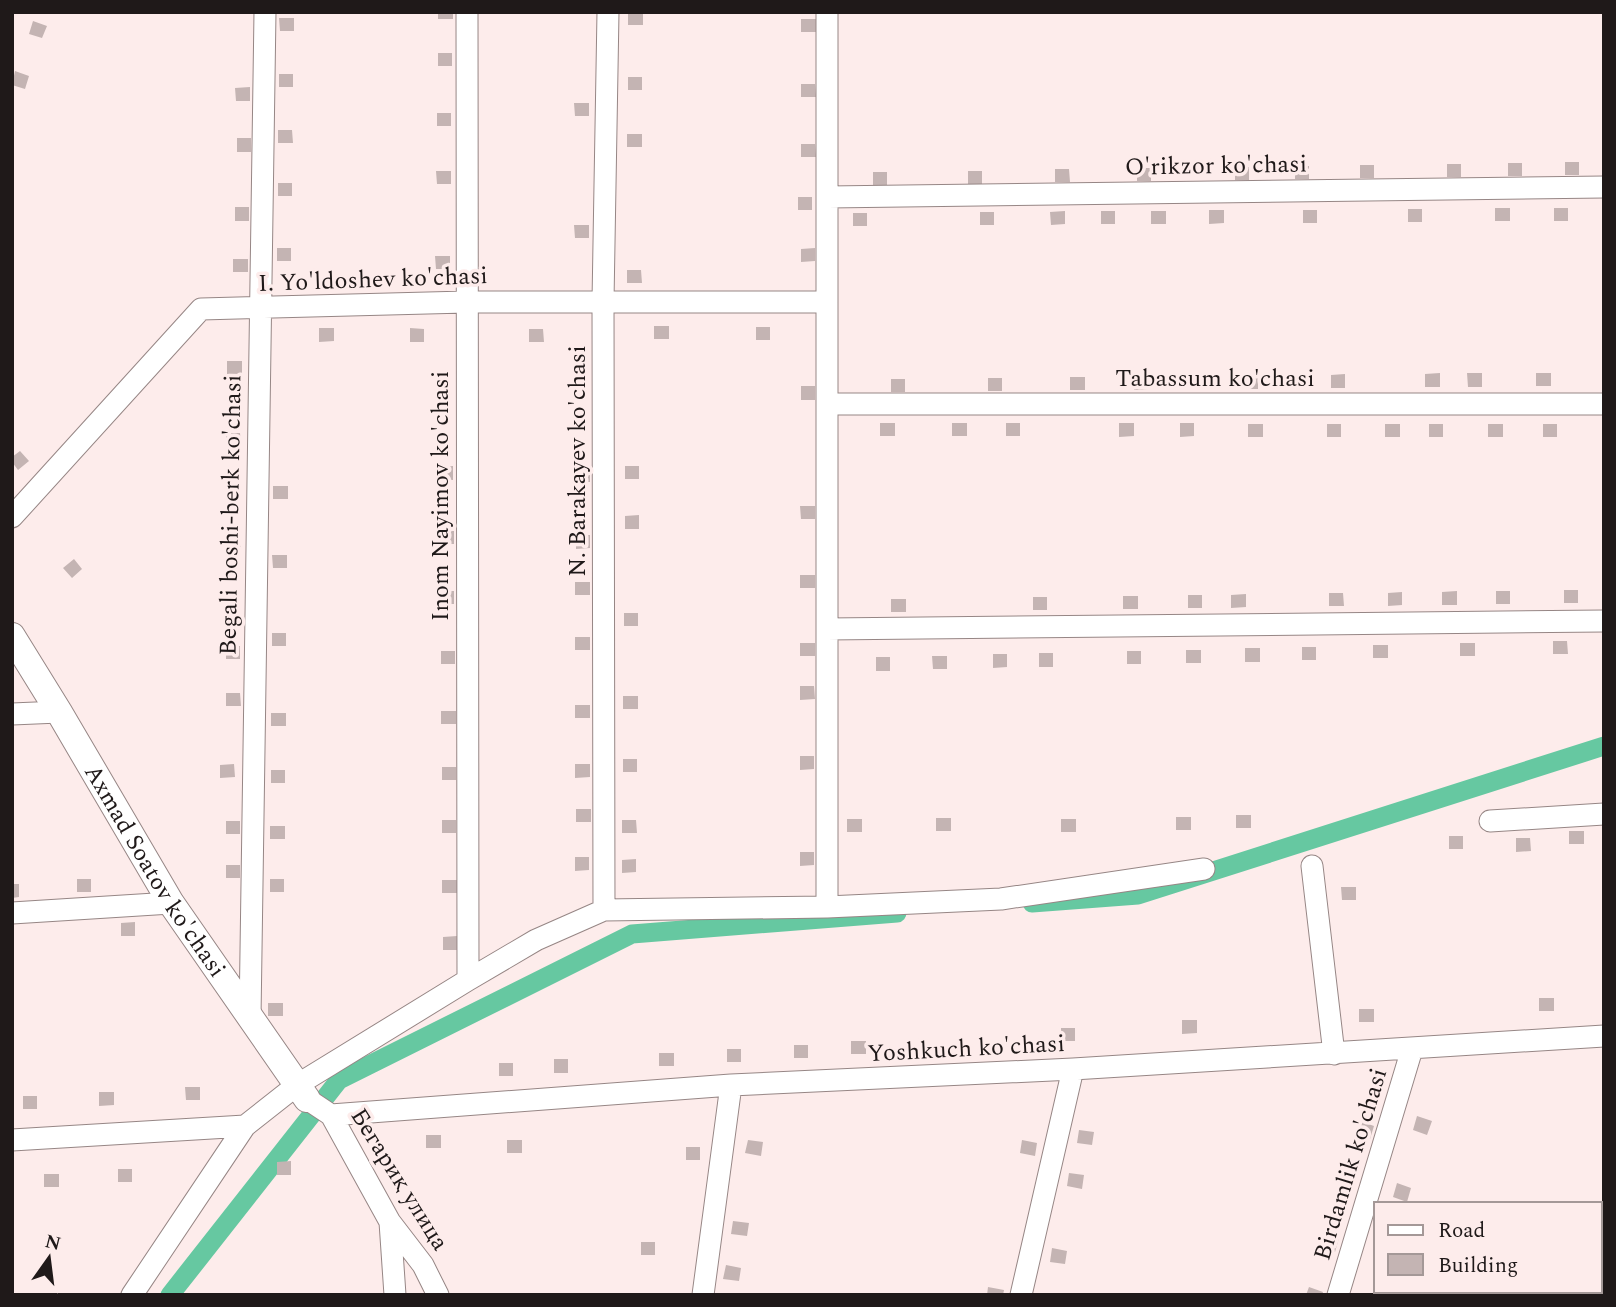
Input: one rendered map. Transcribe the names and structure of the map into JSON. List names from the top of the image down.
{
  "streets": {
    "street": [
      "O'rikzor ko'chasi",
      "I. Yo'ldoshev ko'chasi",
      "Tabassum ko'chasi",
      "N. Barakayev ko'chasi",
      "Inom Nayimov ko'chasi",
      "Begali boshi-berk ko'chasi",
      "Axmad Soatov ko'chasi",
      "Yoshkuch ko'chasi",
      "Birdamlik ko'chasi",
      "Бегариқ улица"
    ]
  },
  "crossings": [
    ["I. Yo'ldoshev ko'chasi", "N. Barakayev ko'chasi"],
    ["I. Yo'ldoshev ko'chasi", "Inom Nayimov ko'chasi"],
    ["I. Yo'ldoshev ko'chasi", "Begali boshi-berk ko'chasi"],
    ["Begali boshi-berk ko'chasi", "Axmad Soatov ko'chasi"],
    ["Axmad Soatov ko'chasi", "Yoshkuch ko'chasi"],
    ["Axmad Soatov ko'chasi", "Бегариқ улица"],
    ["Yoshkuch ko'chasi", "Birdamlik ko'chasi"],
    ["Yoshkuch ko'chasi", "Бегариқ улица"]
  ],
  "legend": ["Road", "Building"],
  "north": "top"
}
